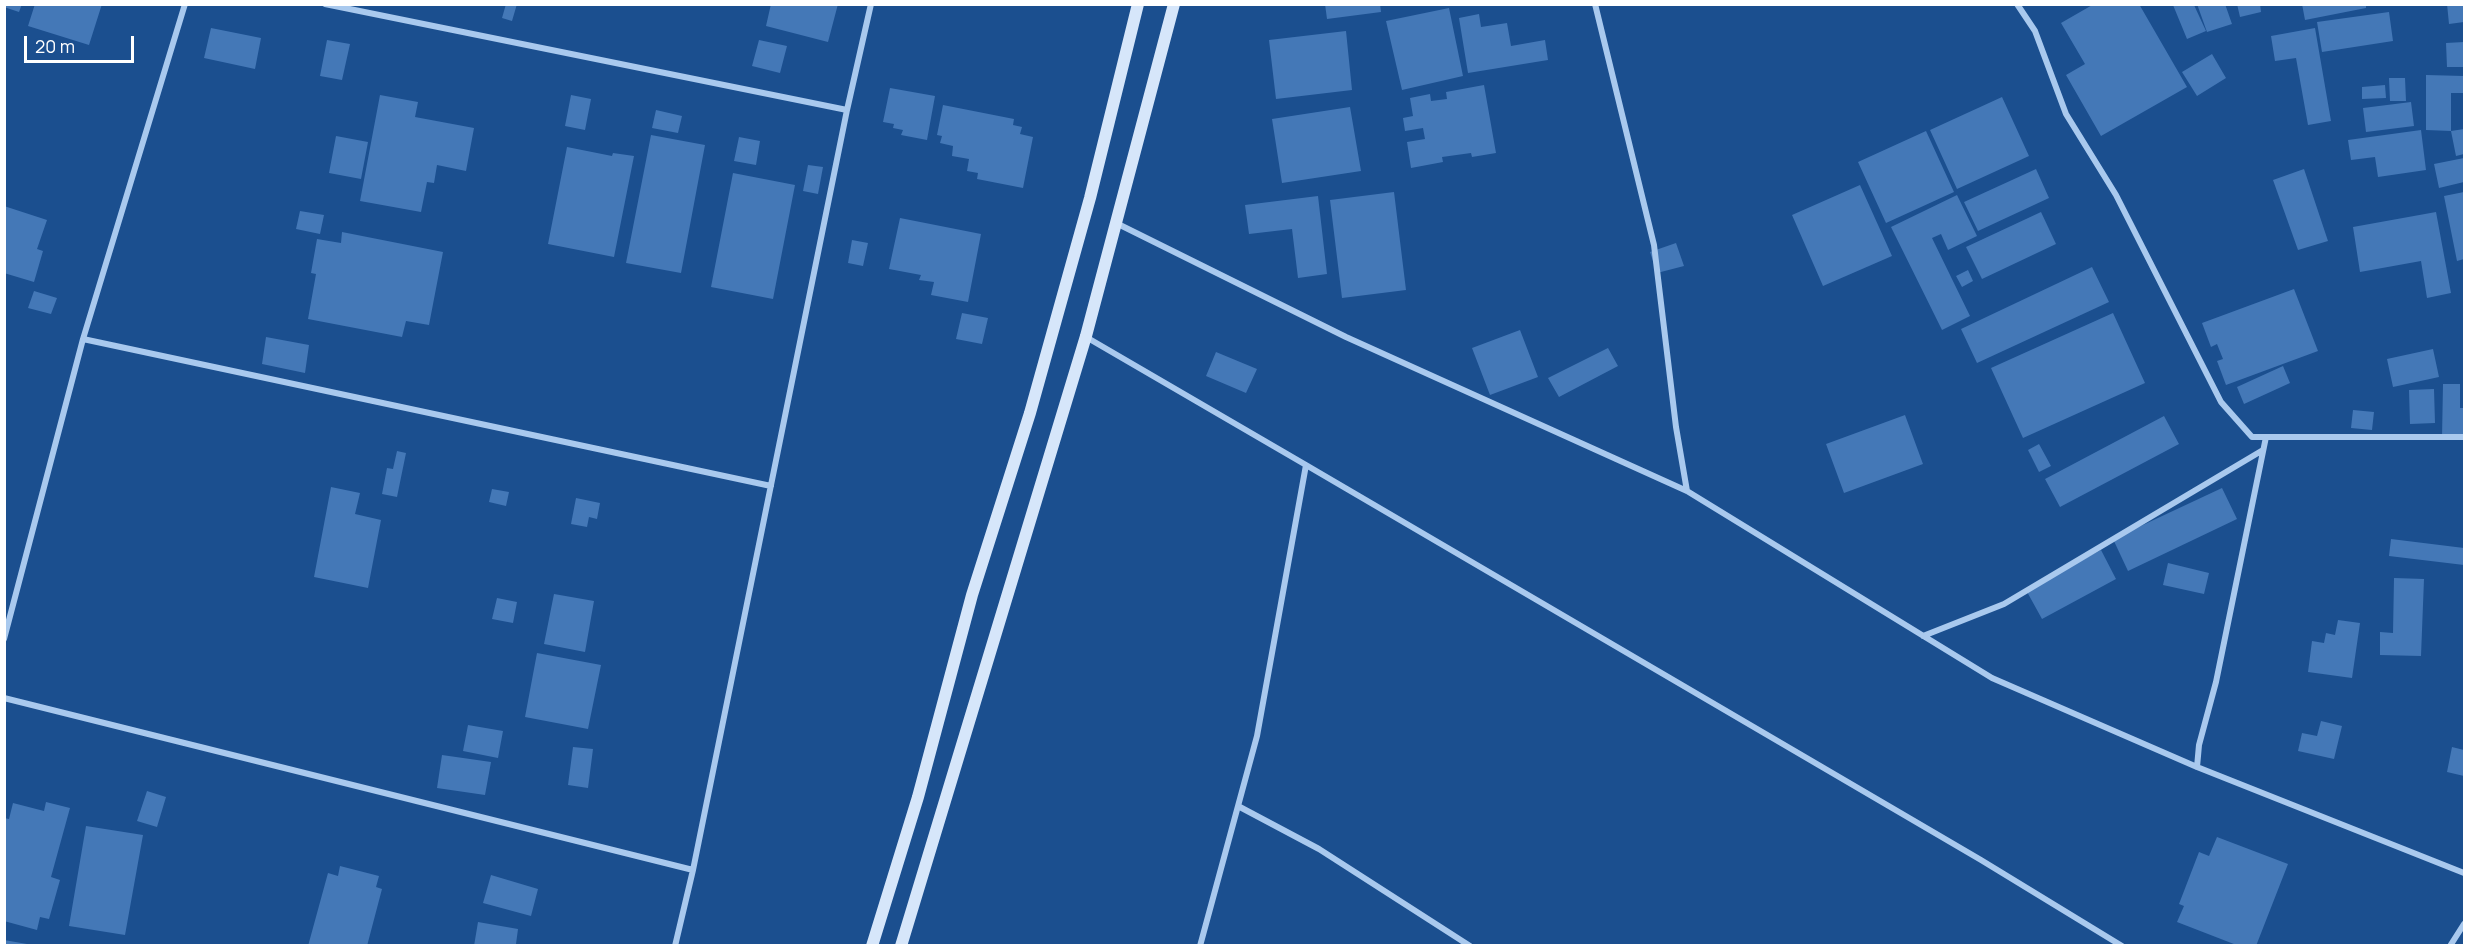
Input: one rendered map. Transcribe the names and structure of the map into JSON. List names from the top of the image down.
{
  "scale_bar": "20 m"
}
